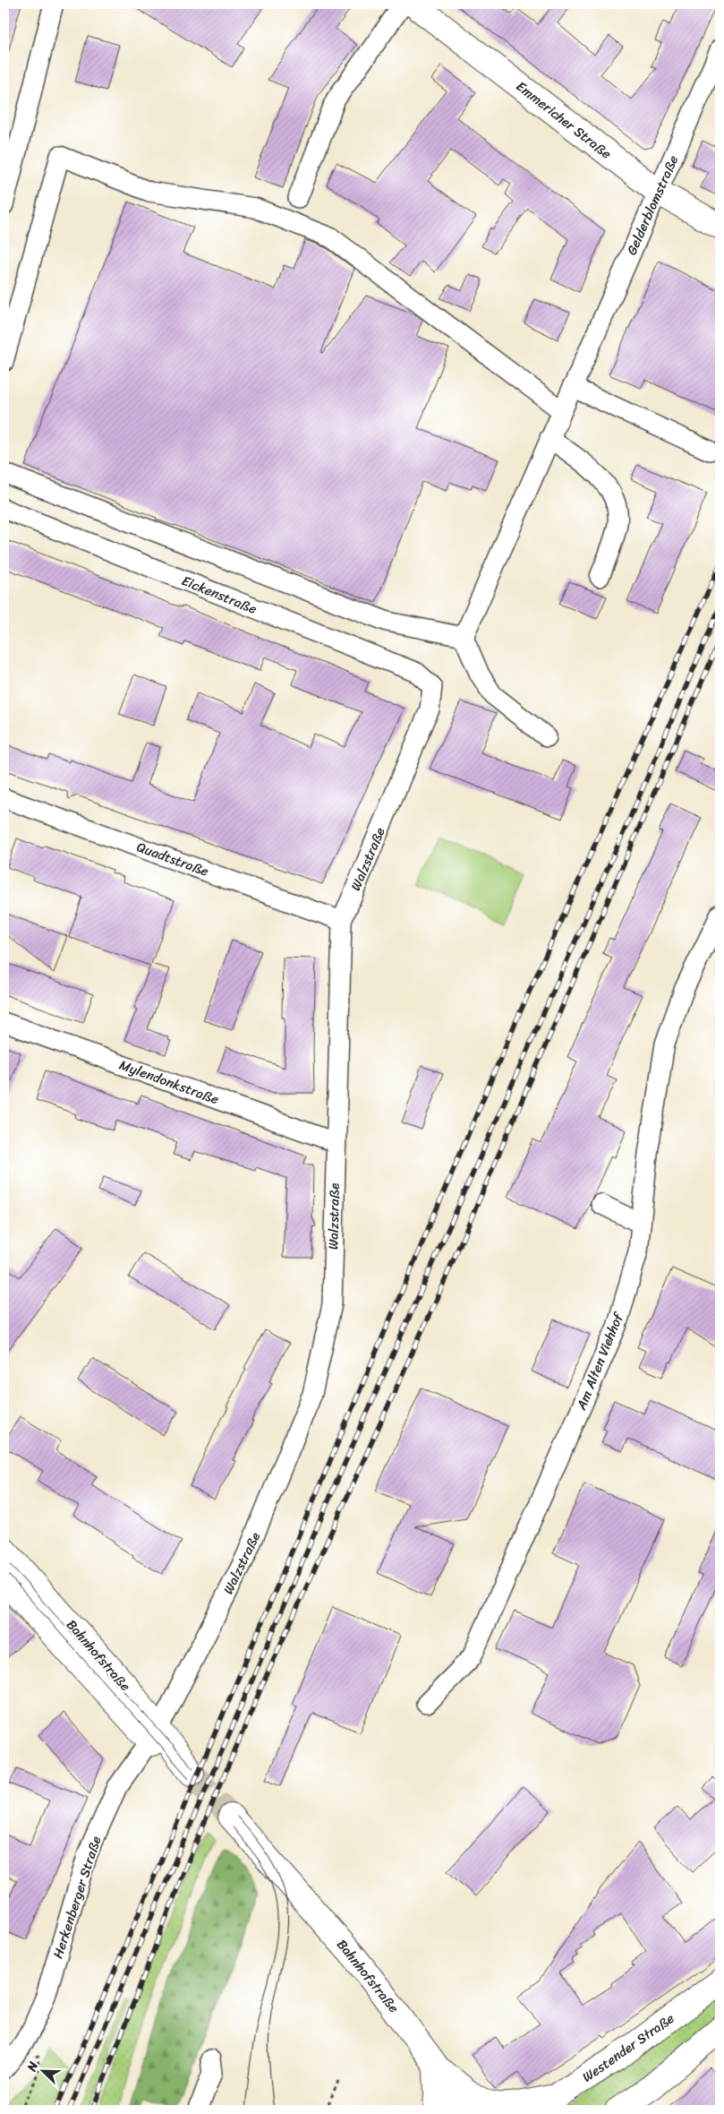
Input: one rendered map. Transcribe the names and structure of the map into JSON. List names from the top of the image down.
{
  "streets": {
    "main road": ["Emmericher Straße", "Bahnhofstraße", "Westender Straße"],
    "street": [
      "Gelderblomstraße",
      "Eickenstraße",
      "Quadtstraße",
      "Walzstraße",
      "Mylendonkstraße",
      "Am Alten Viehhof",
      "Herkenberger Straße"
    ]
  },
  "crossings": [
    ["Emmericher Straße", "Gelderblomstraße"],
    ["Eickenstraße", "Walzstraße"],
    ["Quadtstraße", "Walzstraße"],
    ["Walzstraße", "Mylendonkstraße"],
    ["Walzstraße", "Bahnhofstraße"],
    ["Walzstraße", "Herkenberger Straße"],
    ["Bahnhofstraße", "Herkenberger Straße"]
  ],
  "north": "top left"
}
